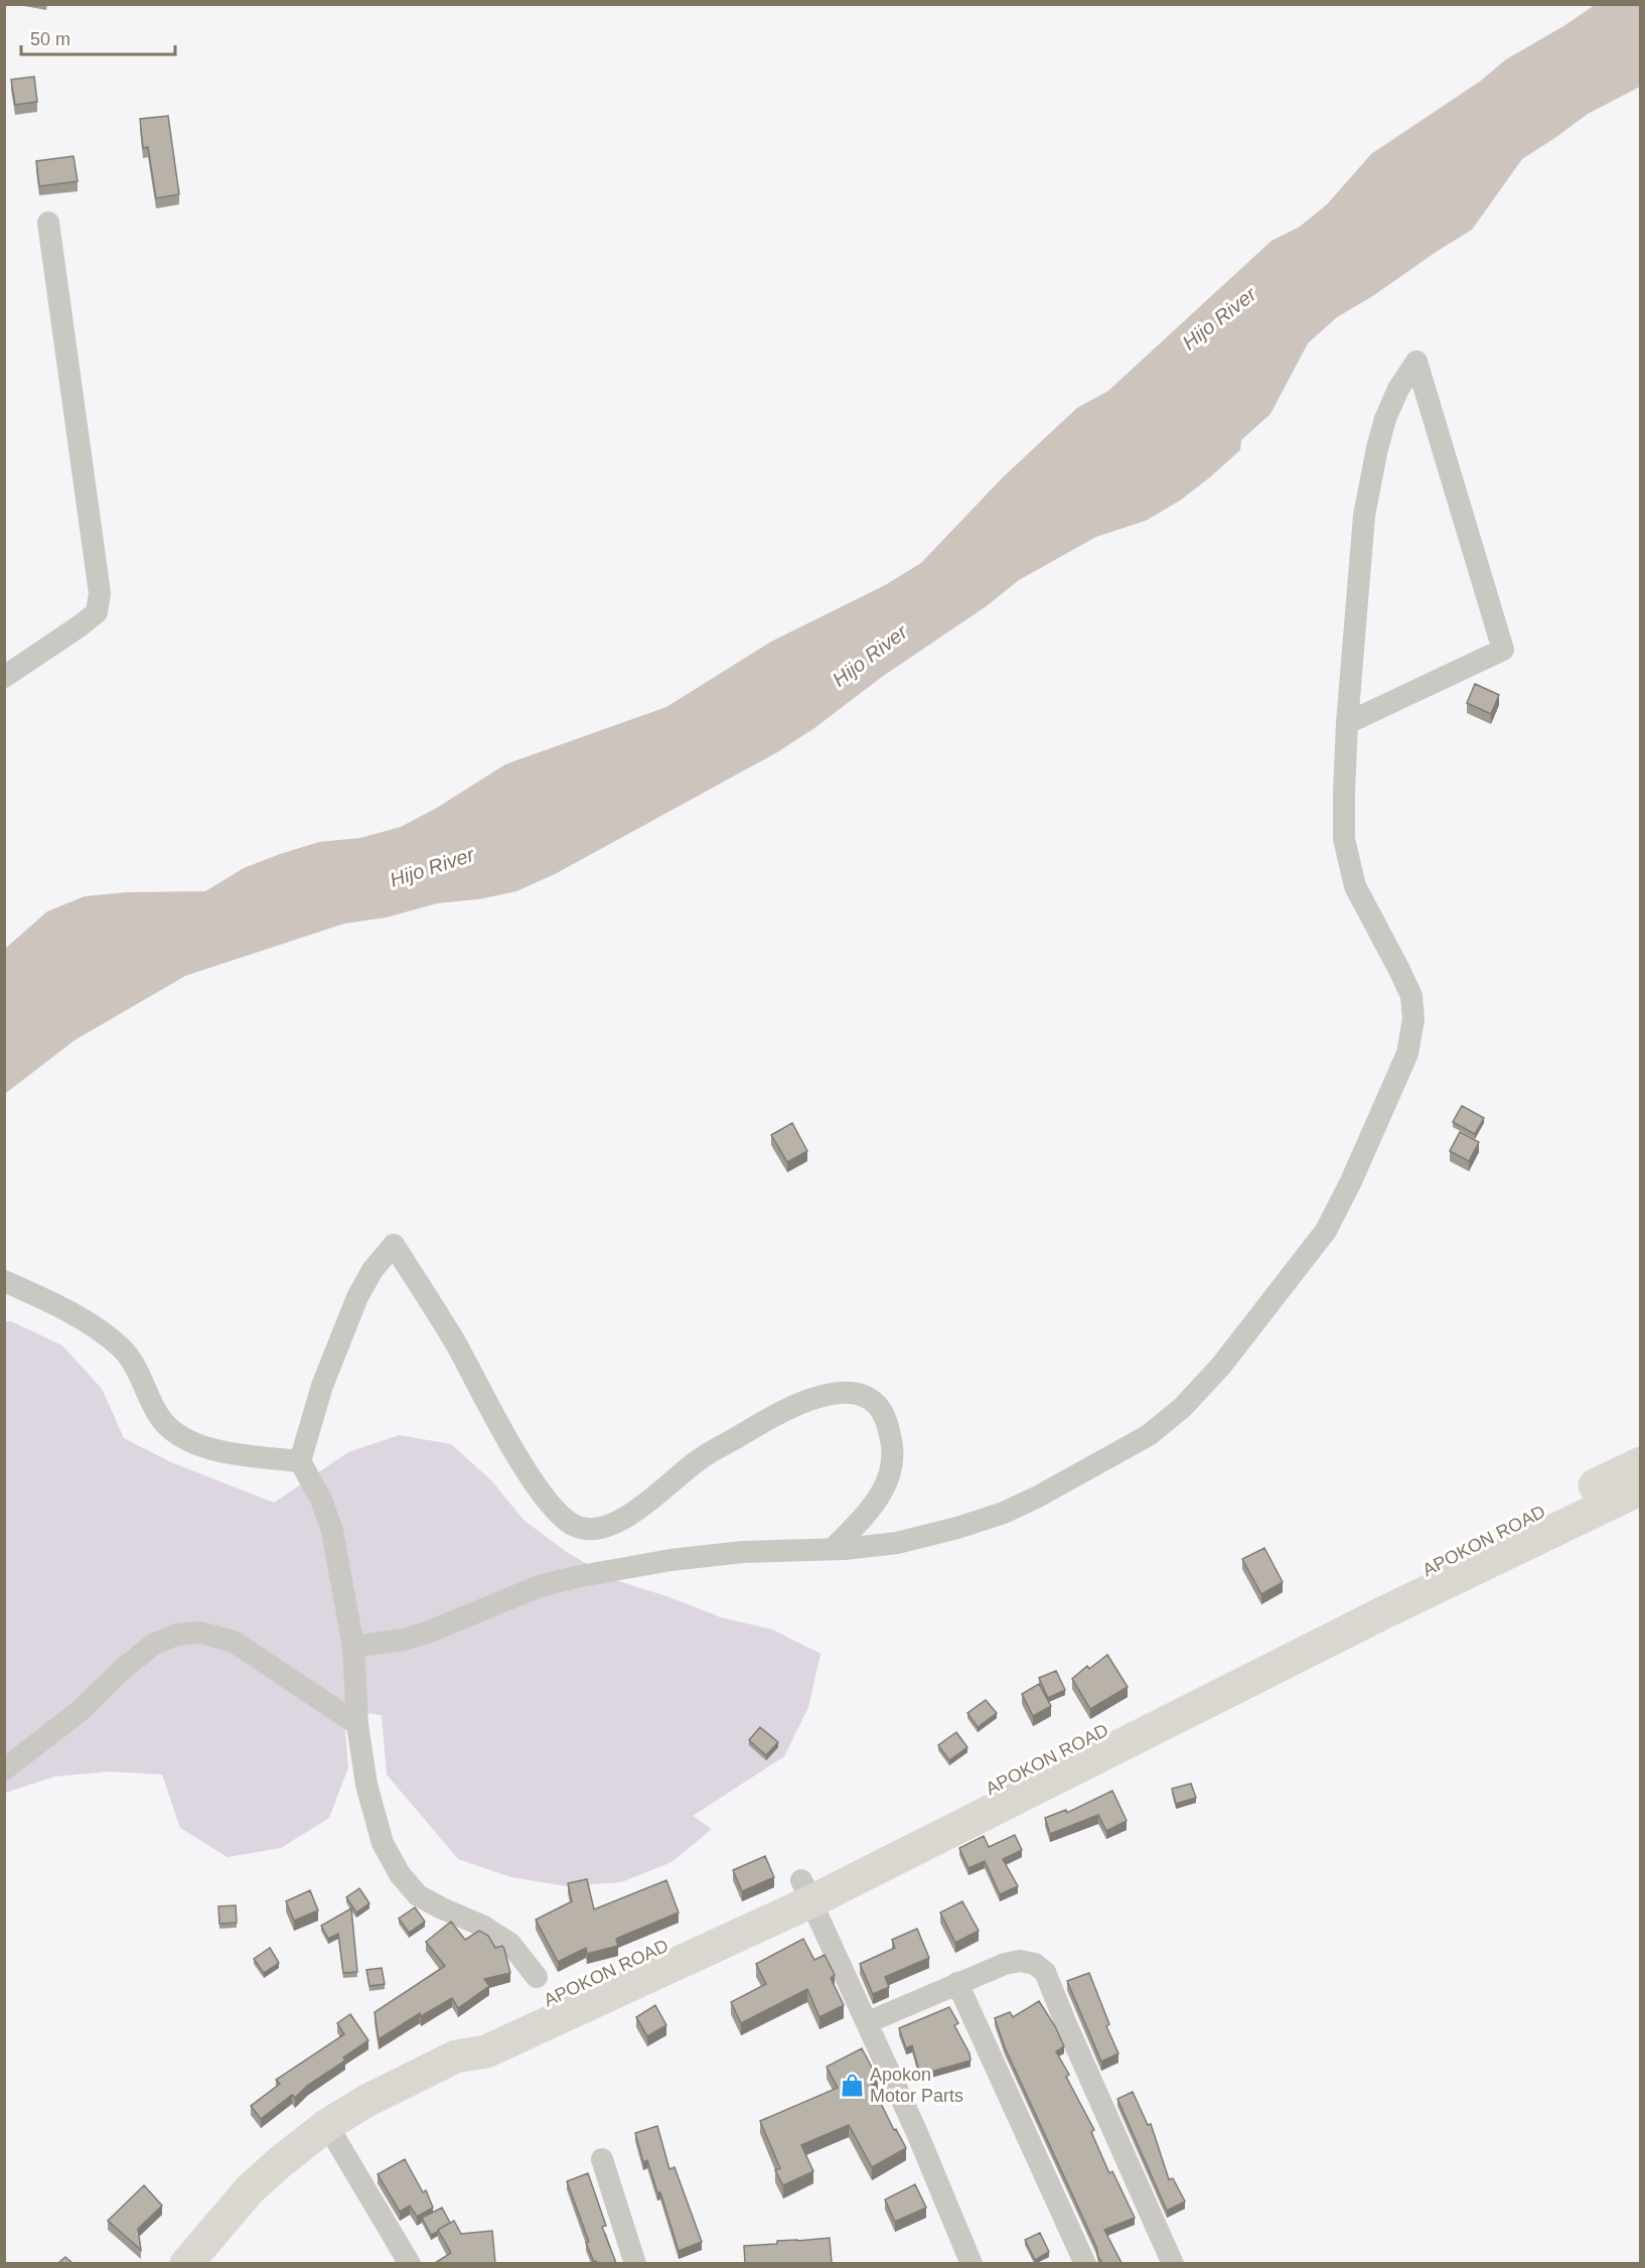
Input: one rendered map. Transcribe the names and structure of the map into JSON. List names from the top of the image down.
{
  "streets": {
    "highway": ["APOKON ROAD"]
  },
  "water": ["Hijo River"],
  "places": {
    "shop": ["Apokon Motor Parts"]
  },
  "scale_bar": "50 m"
}
